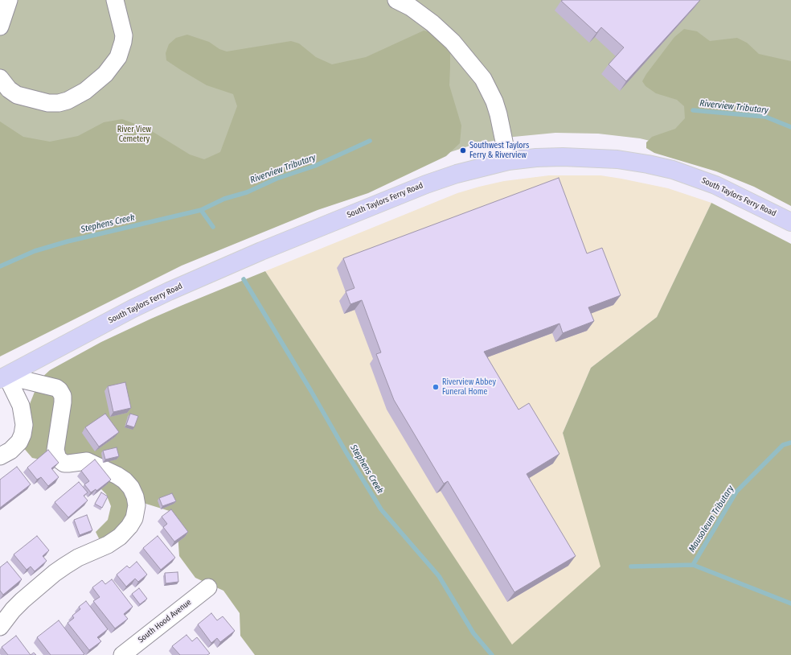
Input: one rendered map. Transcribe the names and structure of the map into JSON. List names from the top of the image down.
{
  "streets": {
    "main road": ["South Taylors Ferry Road"],
    "street": ["South Hood Avenue"]
  },
  "water": ["Riverview Tributary", "Stephens Creek", "Mausoleum Tributary"],
  "parks": ["River View Cemetery"],
  "places": ["Southwest Taylors Ferry & Riverview", "Riverview Abbey Funeral Home"]
}
